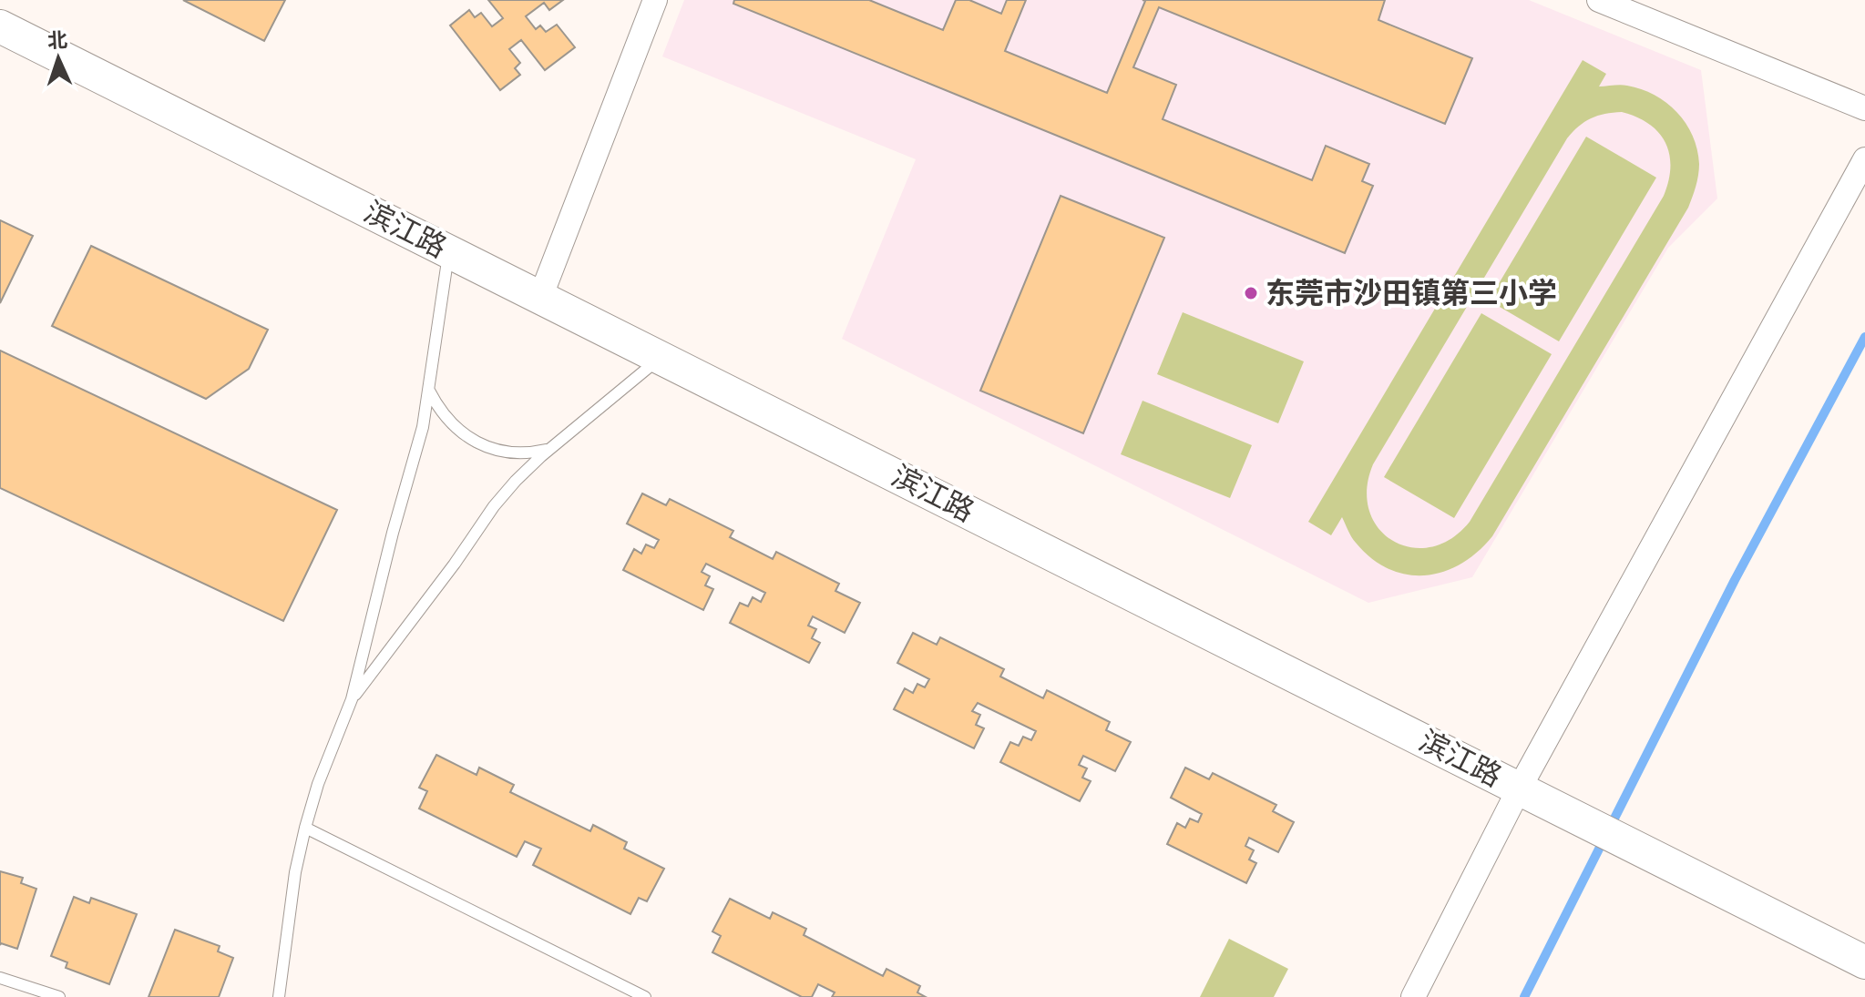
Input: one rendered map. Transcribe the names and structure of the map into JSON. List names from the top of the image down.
{
  "streets": {
    "street": ["滨江路"]
  },
  "places": ["东莞市沙田镇第三小学"],
  "north": "top"
}
